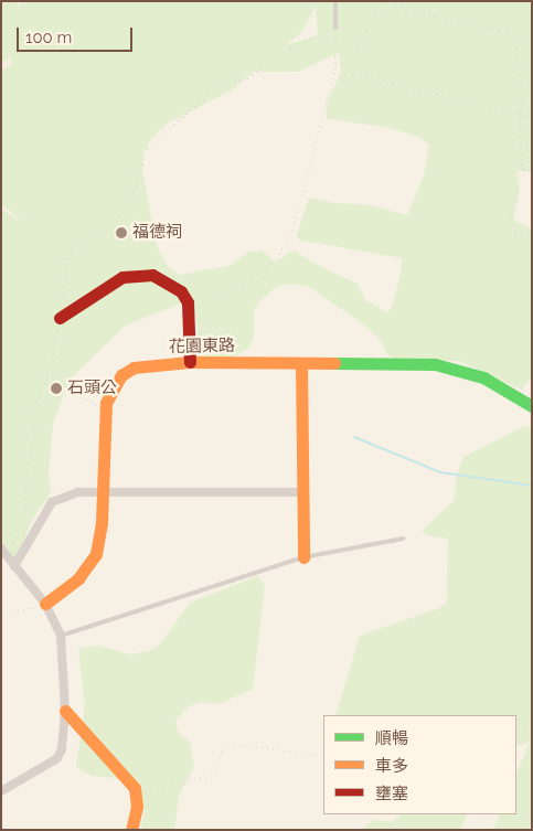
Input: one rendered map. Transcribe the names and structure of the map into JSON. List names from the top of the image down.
{
  "streets": {
    "street": ["花園東路"]
  },
  "places": ["福德祠", "石頭公"],
  "legend": ["順暢", "車多", "壅塞"],
  "scale_bar": "100 m"
}
